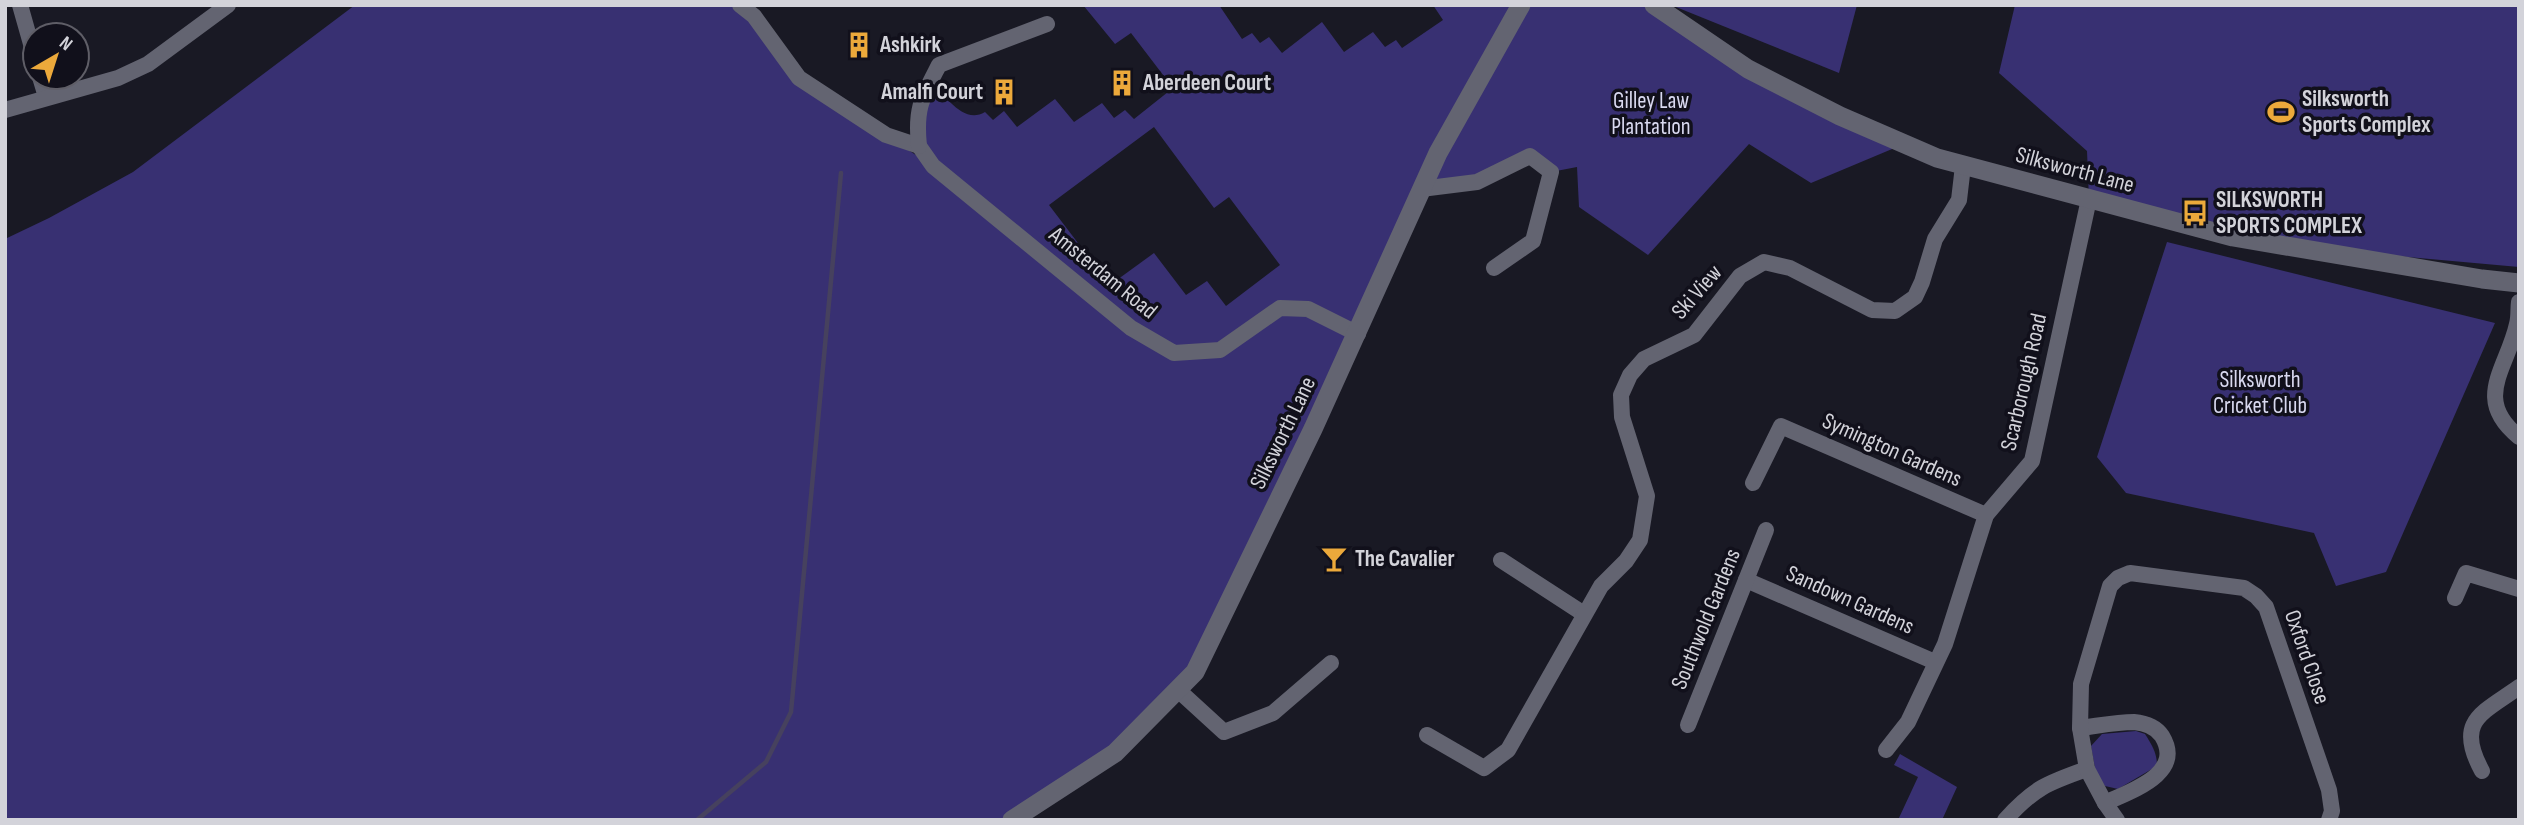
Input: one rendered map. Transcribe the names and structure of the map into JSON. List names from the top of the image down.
{
  "streets": {
    "street": [
      "Silksworth Lane",
      "Amsterdam Road",
      "Ski View",
      "Scarborough Road",
      "Symington Gardens",
      "Sandown Gardens",
      "Southwold Gardens",
      "Oxford Close"
    ]
  },
  "crossings": [
    ["Silksworth Lane", "Amsterdam Road"],
    ["Silksworth Lane", "Ski View"],
    ["Silksworth Lane", "Scarborough Road"],
    ["Scarborough Road", "Symington Gardens"],
    ["Scarborough Road", "Sandown Gardens"],
    ["Sandown Gardens", "Southwold Gardens"]
  ],
  "parks": ["Gilley Law Plantation", "Silksworth Cricket Club"],
  "places": {
    "building": ["Ashkirk", "Aberdeen Court", "Amalfi Court"],
    "sports": ["Silksworth Sports Complex"],
    "bus stop": ["SILKSWORTH SPORTS COMPLEX"],
    "bar": ["The Cavalier"]
  },
  "north": "top right"
}
